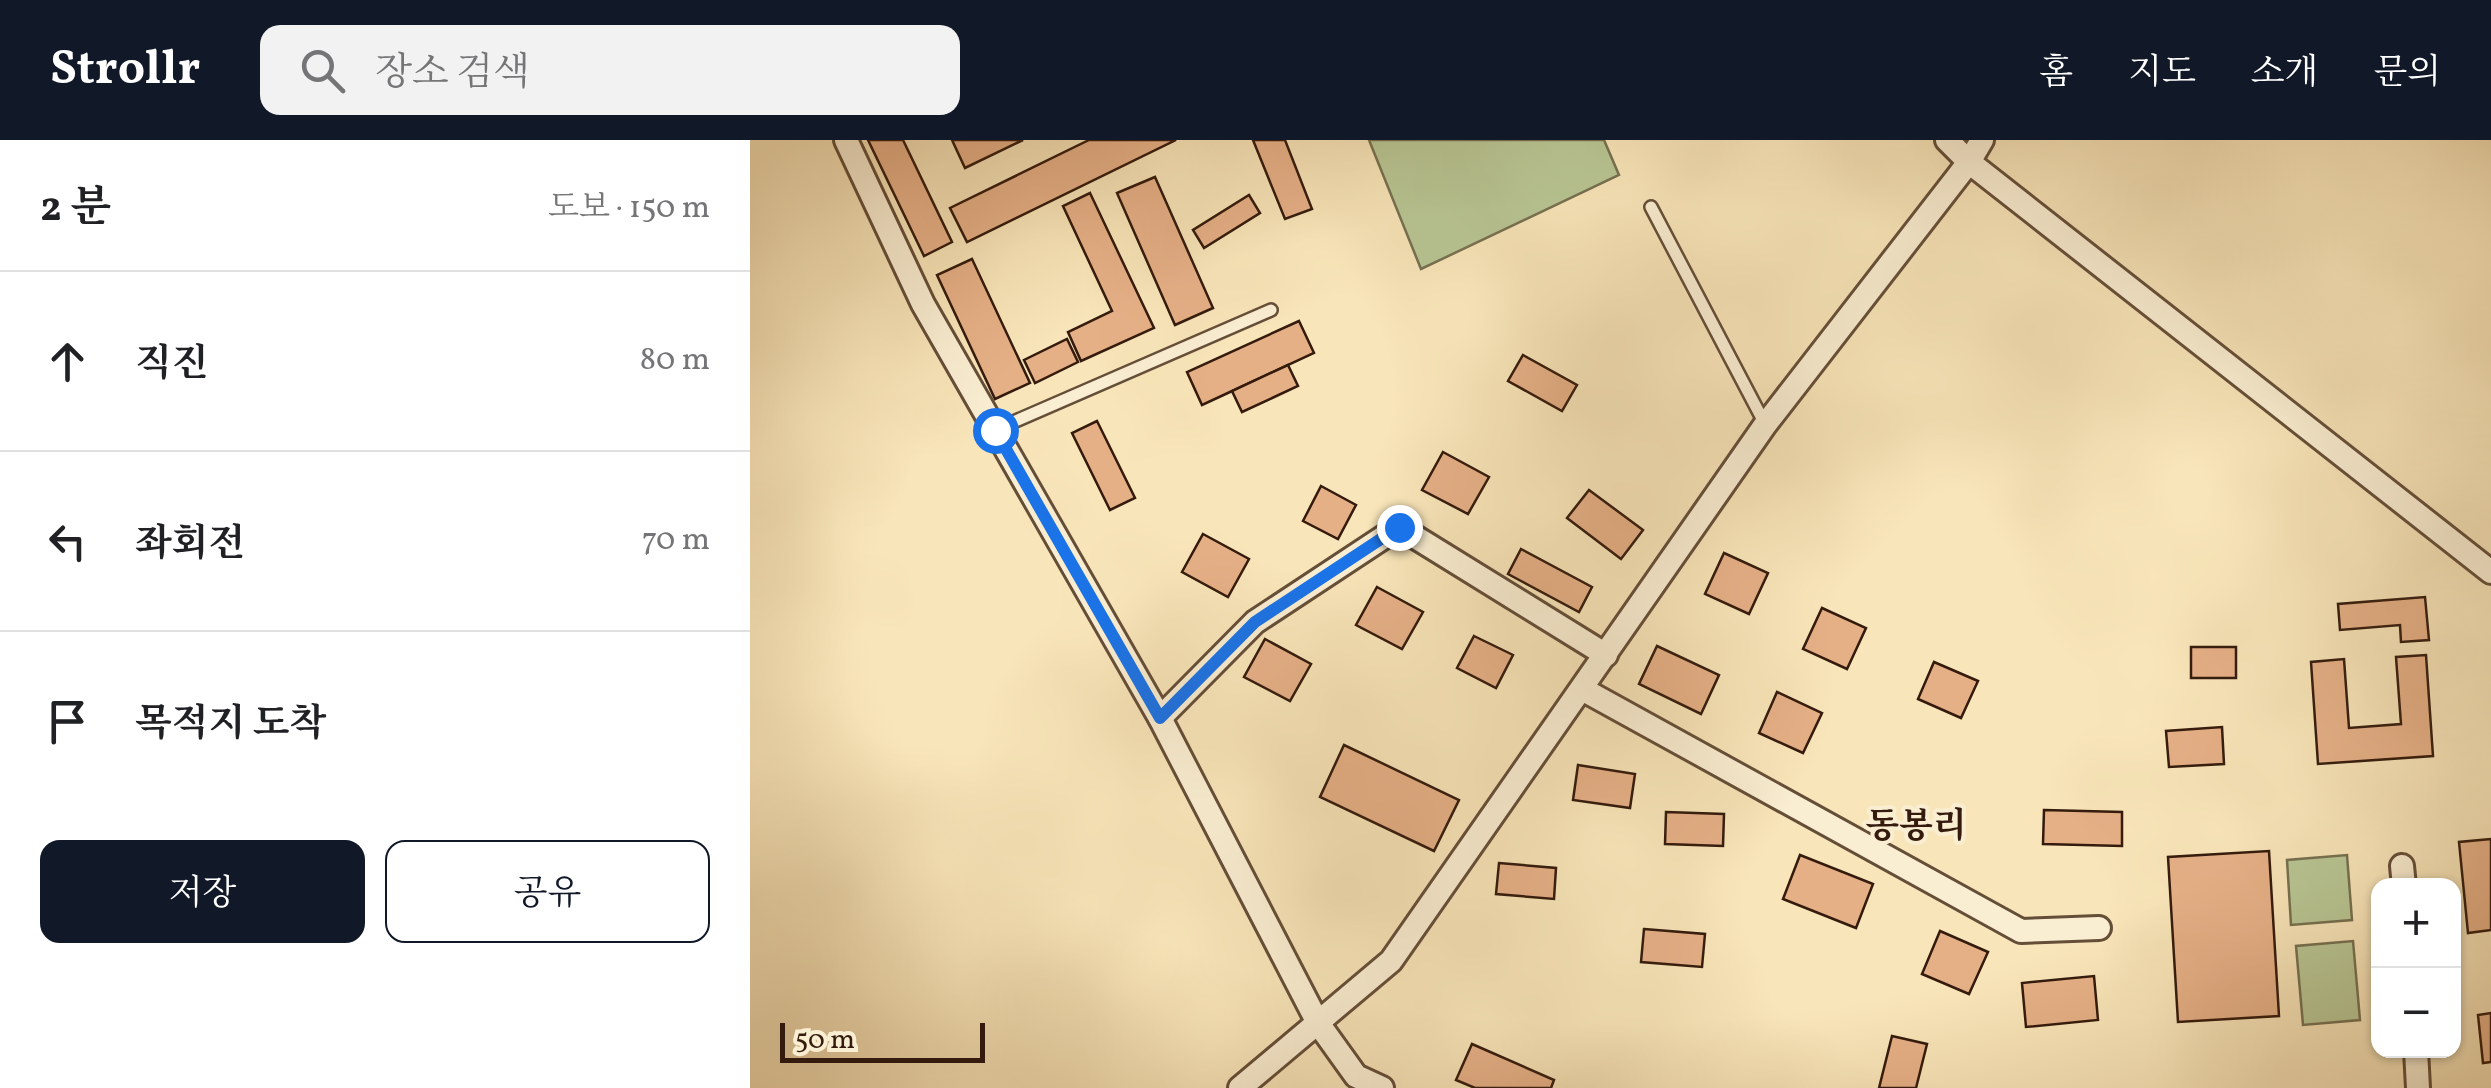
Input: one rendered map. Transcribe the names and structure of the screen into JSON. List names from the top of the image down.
{
  "districts": ["동봉리"],
  "scale_bar": "50 m",
  "page": {
    "header": "Strollr",
    "search": "장소 검색",
    "nav": [
      "홈",
      "지도",
      "소개",
      "문의"
    ],
    "heading": ["2 분", "도보 · 150 m"],
    "list": [
      ["직진", "80 m"],
      ["좌회전", "70 m"],
      "목적지 도착"
    ],
    "buttons": ["저장", "공유"],
    "map_buttons": ["+", "−"],
    "scale": "50 m"
  }
}
